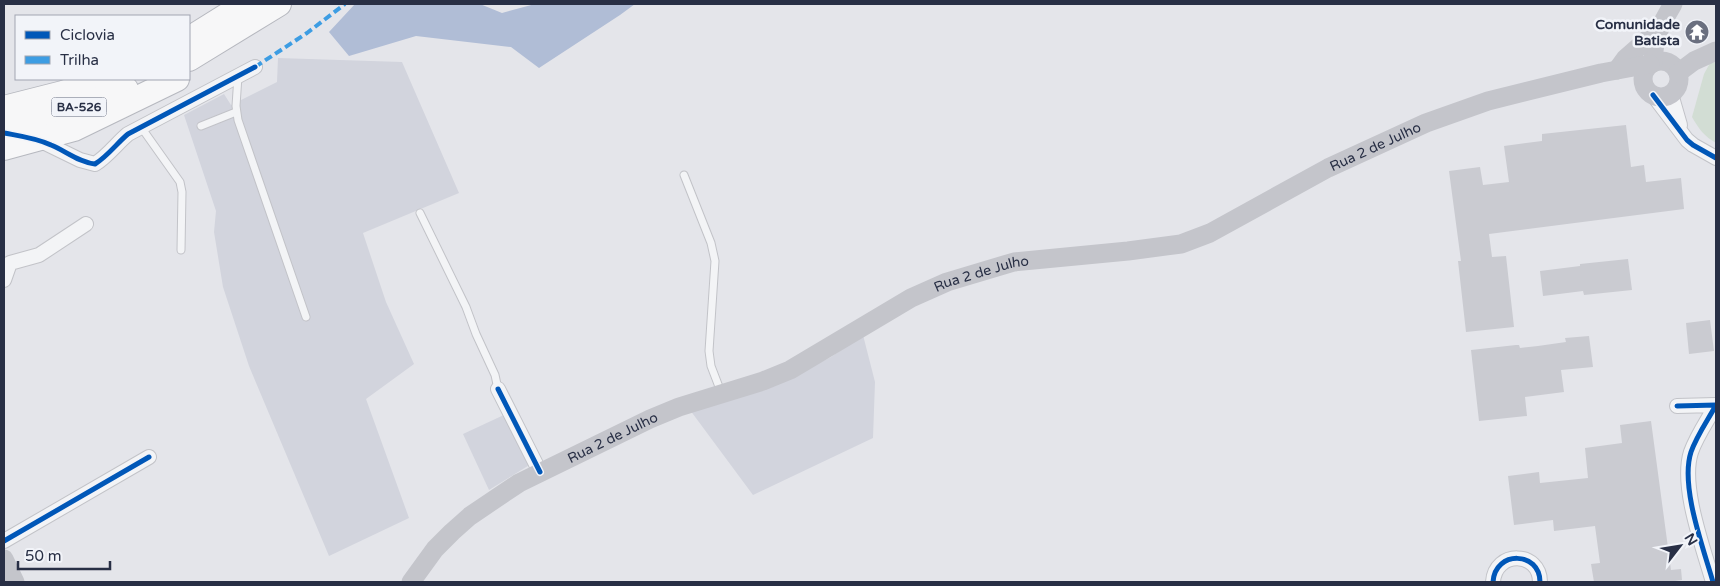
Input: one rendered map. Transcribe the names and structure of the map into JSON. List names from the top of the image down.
{
  "streets": {
    "highway": ["BA-526"],
    "main road": ["Rua 2 de Julho"]
  },
  "places": {
    "temple": ["Comunidade Batista"]
  },
  "legend": ["Ciclovia", "Trilha"],
  "scale_bar": "50 m",
  "north": "top right"
}
